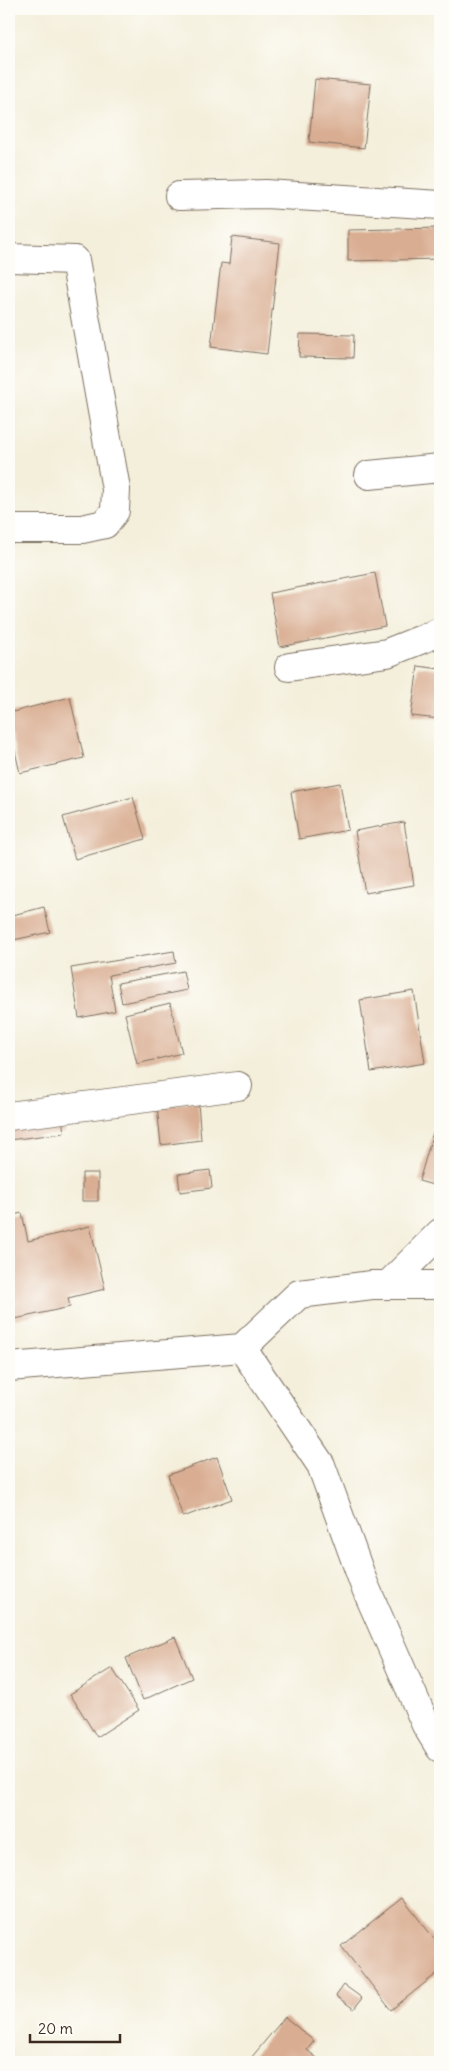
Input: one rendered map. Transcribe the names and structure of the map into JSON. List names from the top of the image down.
{
  "scale_bar": "20 m"
}
